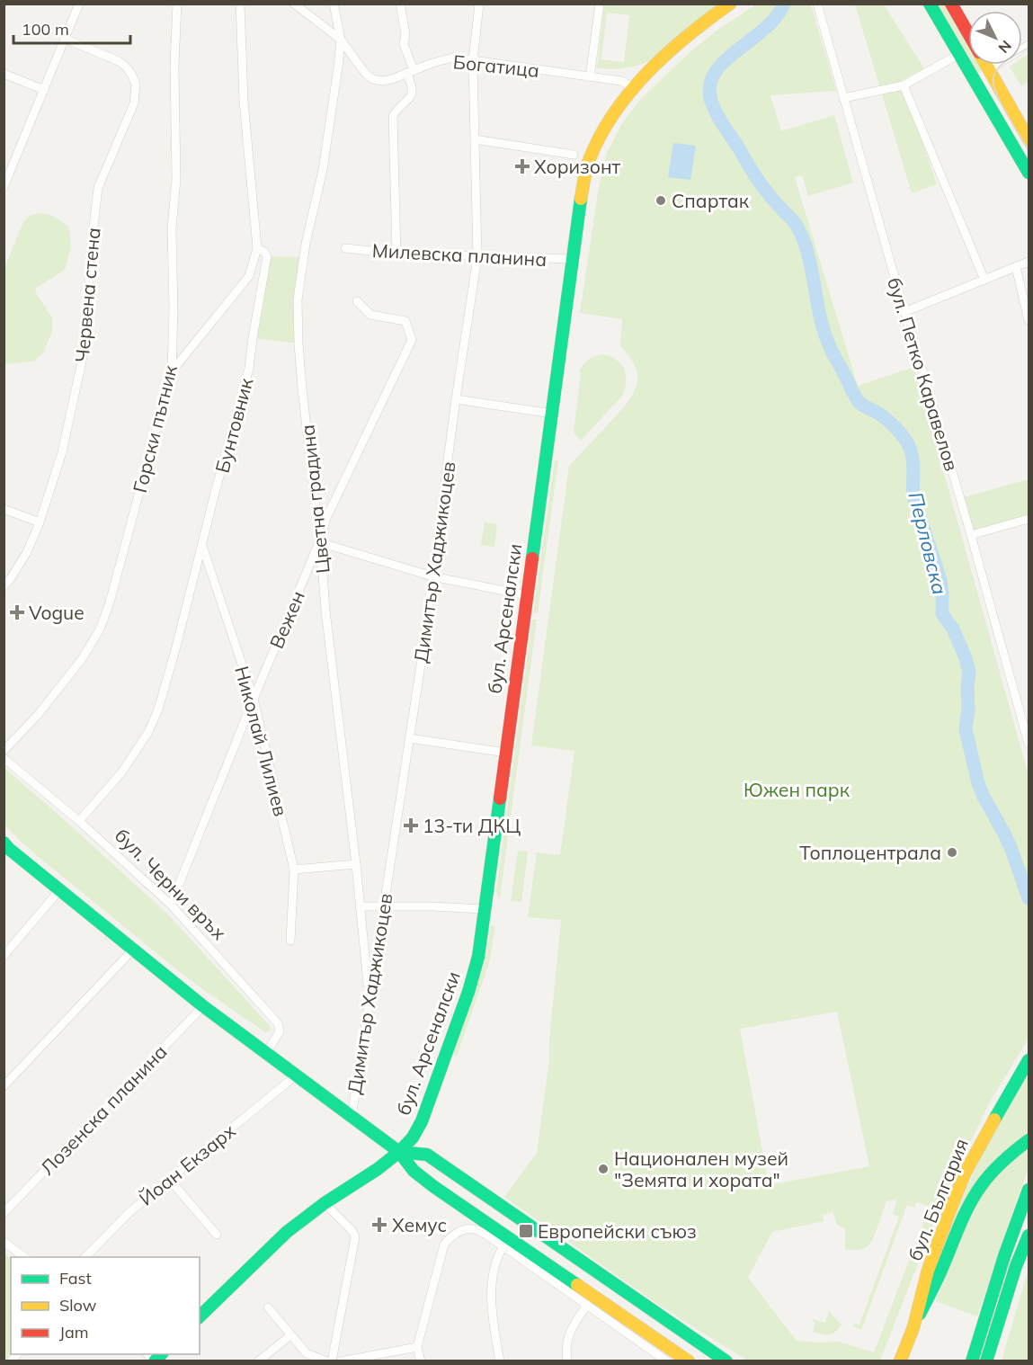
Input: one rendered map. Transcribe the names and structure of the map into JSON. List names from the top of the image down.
{
  "streets": {
    "main road": ["бул. Арсеналски", "бул. България"],
    "street": [
      "Богатица",
      "Милевска планина",
      "Червена стена",
      "бул. Петко Каравелов",
      "Бунтовник",
      "Горски пътник",
      "Цветна градина",
      "Димитър Хаджикоцев",
      "Вежен",
      "Николай Лилиев",
      "бул. Черни връх",
      "Лозенска планина",
      "Йоан Екзарх"
    ]
  },
  "crossings": [
    ["Богатица", "Цветна градина"],
    ["Богатица", "Димитър Хаджикоцев"],
    ["Богатица", "бул. Арсеналски"],
    ["Милевска планина", "Димитър Хаджикоцев"],
    ["Милевска планина", "бул. Арсеналски"],
    ["Бунтовник", "Николай Лилиев"],
    ["Бунтовник", "бул. Черни връх"],
    ["Цветна градина", "Димитър Хаджикоцев"],
    ["Цветна градина", "Вежен"],
    ["Вежен", "Николай Лилиев"],
    ["Вежен", "бул. Черни връх"]
  ],
  "water": ["Перловска"],
  "parks": ["Южен парк"],
  "places": {
    "health": [
      "Хоризонт",
      "Vogue",
      "13-ти ДКЦ",
      "Хемус"
    ],
    "other": ["Спартак", "Топлоцентрала", "Национален музей \"Земята и хората\""],
    "transit": ["Европейски съюз"]
  },
  "legend": ["Fast", "Slow", "Jam"],
  "scale_bar": "100 m",
  "north": "bottom right"
}
